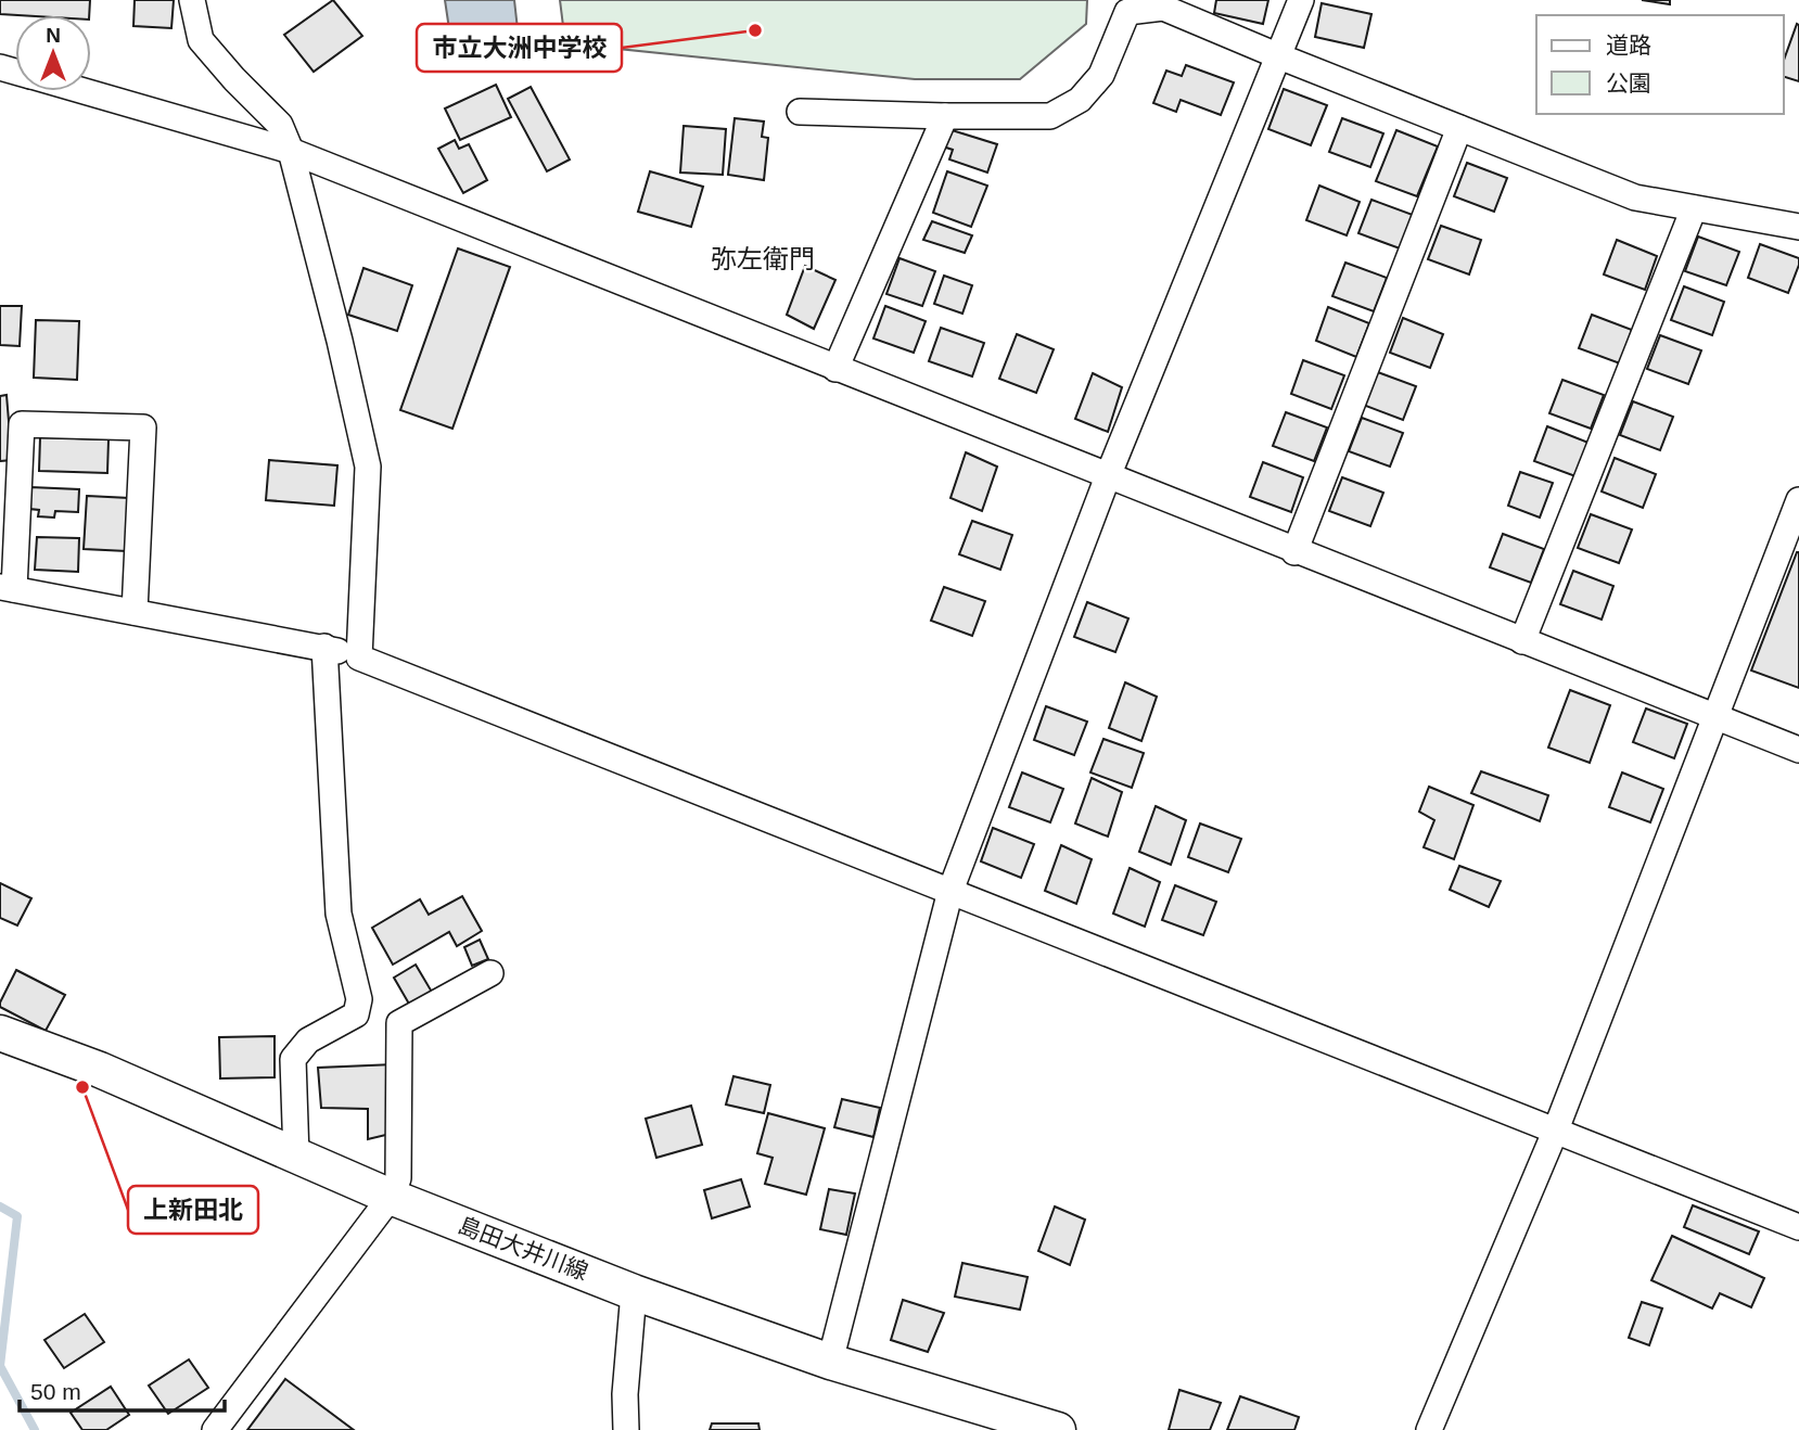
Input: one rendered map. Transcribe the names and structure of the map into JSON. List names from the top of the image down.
{
  "streets": {
    "main road": ["島田大井川線"]
  },
  "districts": ["弥左衛門"],
  "places": ["市立大洲中学校", "上新田北"],
  "legend": ["道路", "公園"],
  "scale_bar": "50 m",
  "north": "top"
}
